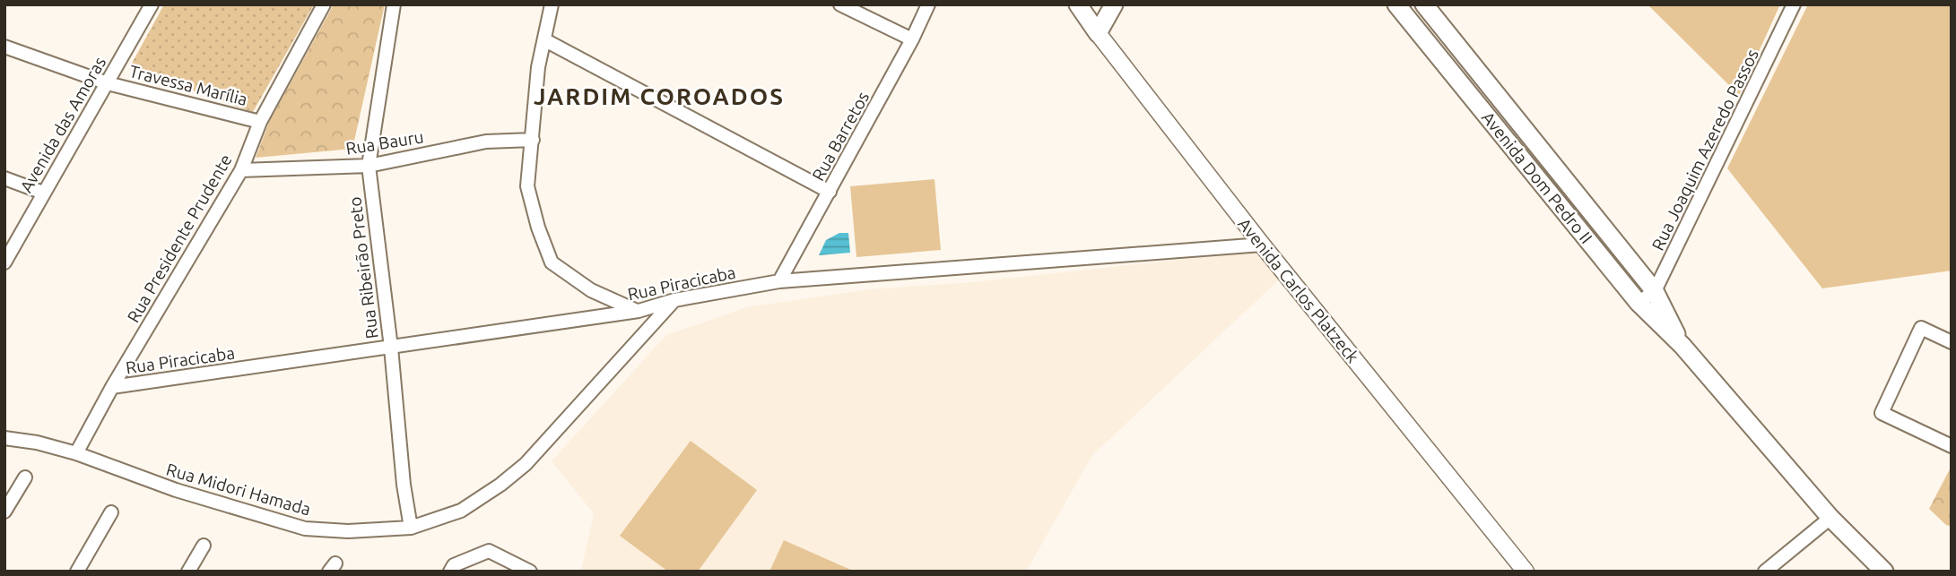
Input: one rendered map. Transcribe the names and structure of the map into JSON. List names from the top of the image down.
{
  "streets": {
    "main road": ["Avenida Dom Pedro II", "Avenida Carlos Platzeck"],
    "street": [
      "Travessa Marília",
      "Avenida das Amoras",
      "Rua Barretos",
      "Rua Bauru",
      "Rua Joaquim Azeredo Passos",
      "Rua Presidente Prudente",
      "Rua Ribeirão Preto",
      "Rua Piracicaba",
      "Rua Midori Hamada"
    ]
  },
  "crossings": [
    ["Travessa Marília", "Avenida das Amoras"],
    ["Travessa Marília", "Rua Presidente Prudente"],
    ["Rua Barretos", "Rua Piracicaba"],
    ["Rua Bauru", "Rua Presidente Prudente"],
    ["Rua Bauru", "Rua Ribeirão Preto"],
    ["Rua Joaquim Azeredo Passos", "Avenida Dom Pedro II"],
    ["Rua Presidente Prudente", "Rua Piracicaba"],
    ["Rua Presidente Prudente", "Rua Midori Hamada"],
    ["Rua Ribeirão Preto", "Rua Piracicaba"],
    ["Rua Ribeirão Preto", "Rua Midori Hamada"],
    ["Rua Piracicaba", "Avenida Carlos Platzeck"],
    ["Rua Piracicaba", "Rua Midori Hamada"]
  ],
  "districts": ["JARDIM COROADOS"]
}
